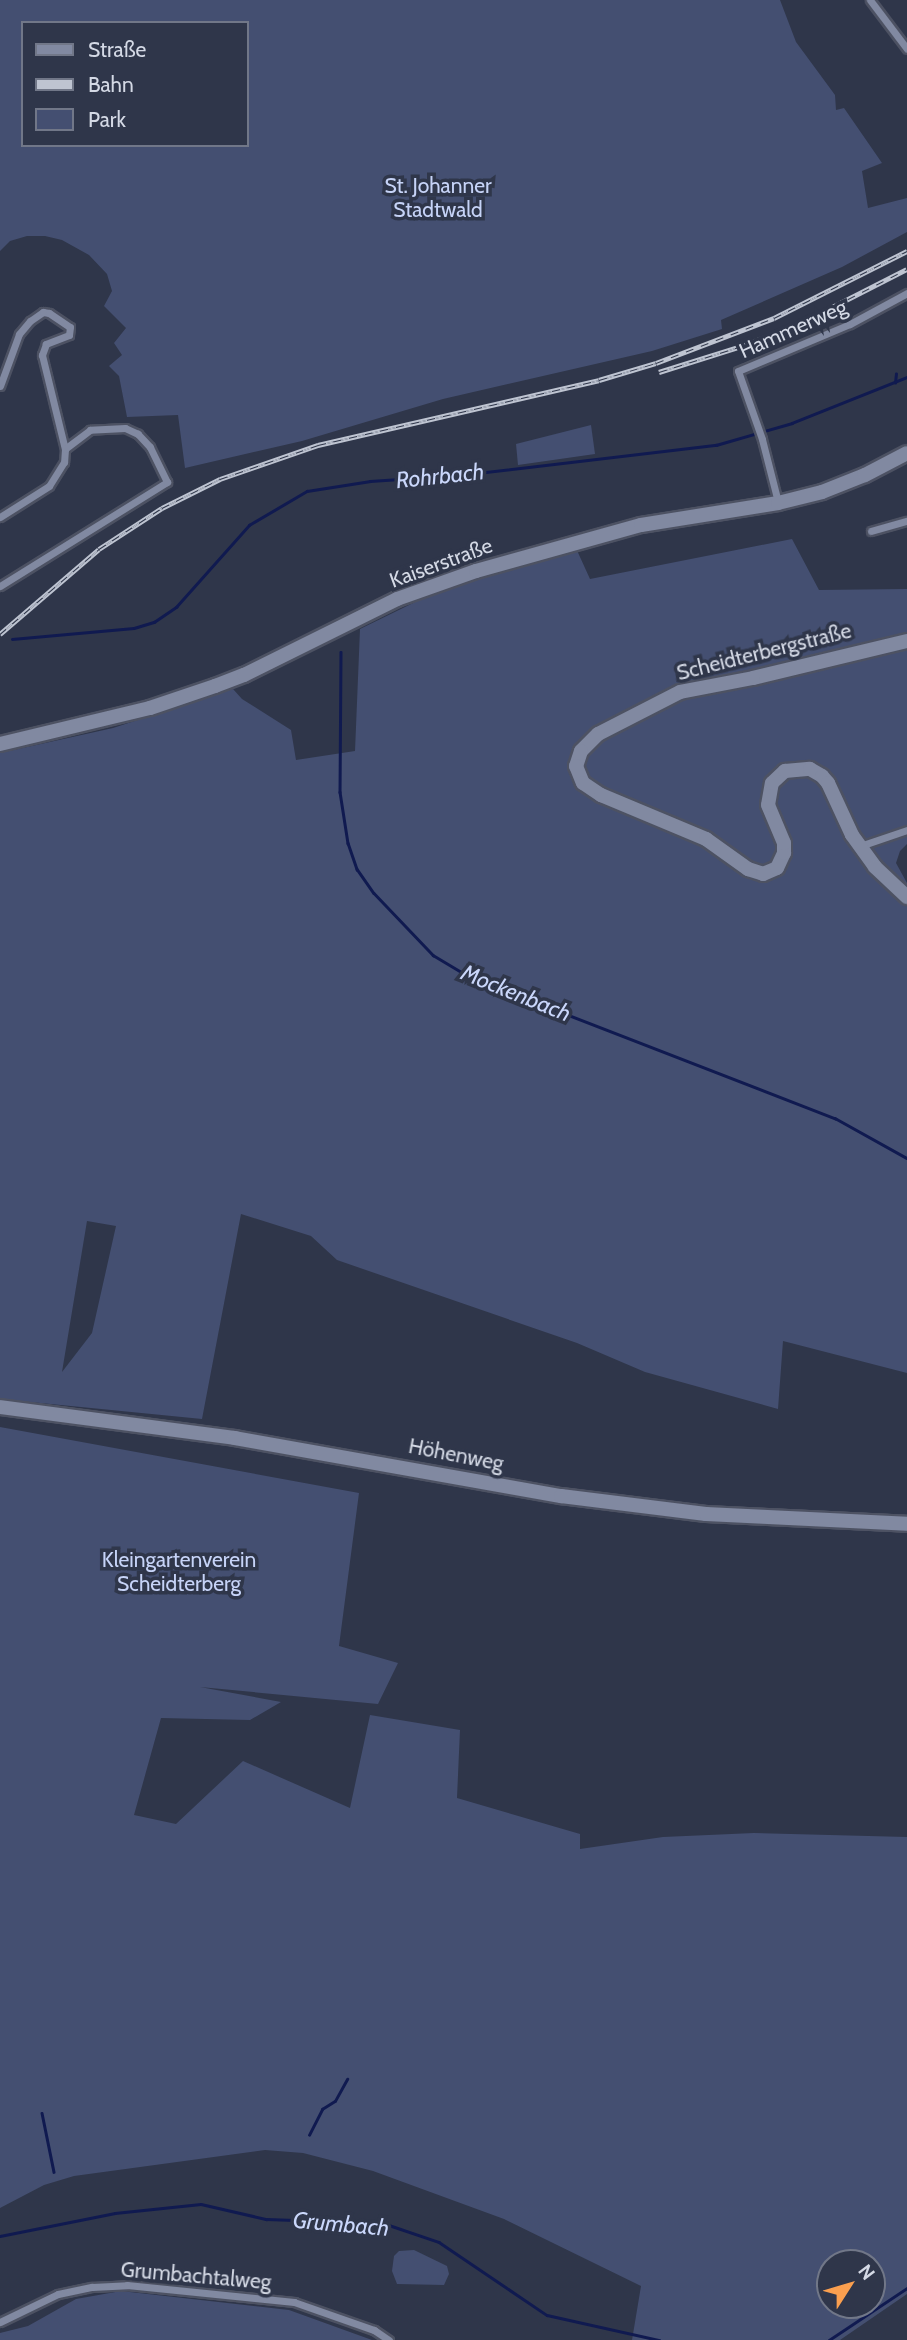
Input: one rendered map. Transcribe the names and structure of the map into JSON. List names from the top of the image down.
{
  "streets": {
    "street": [
      "Hammerweg",
      "Kaiserstraße",
      "Scheidterbergstraße",
      "Höhenweg",
      "Grumbachtalweg"
    ]
  },
  "crossings": [
    ["Hammerweg", "Kaiserstraße"]
  ],
  "water": ["Rohrbach", "Mockenbach", "Grumbach"],
  "parks": ["St. Johanner Stadtwald", "Kleingartenverein Scheidterberg"],
  "legend": ["Straße", "Bahn", "Park"],
  "north": "top right"
}
